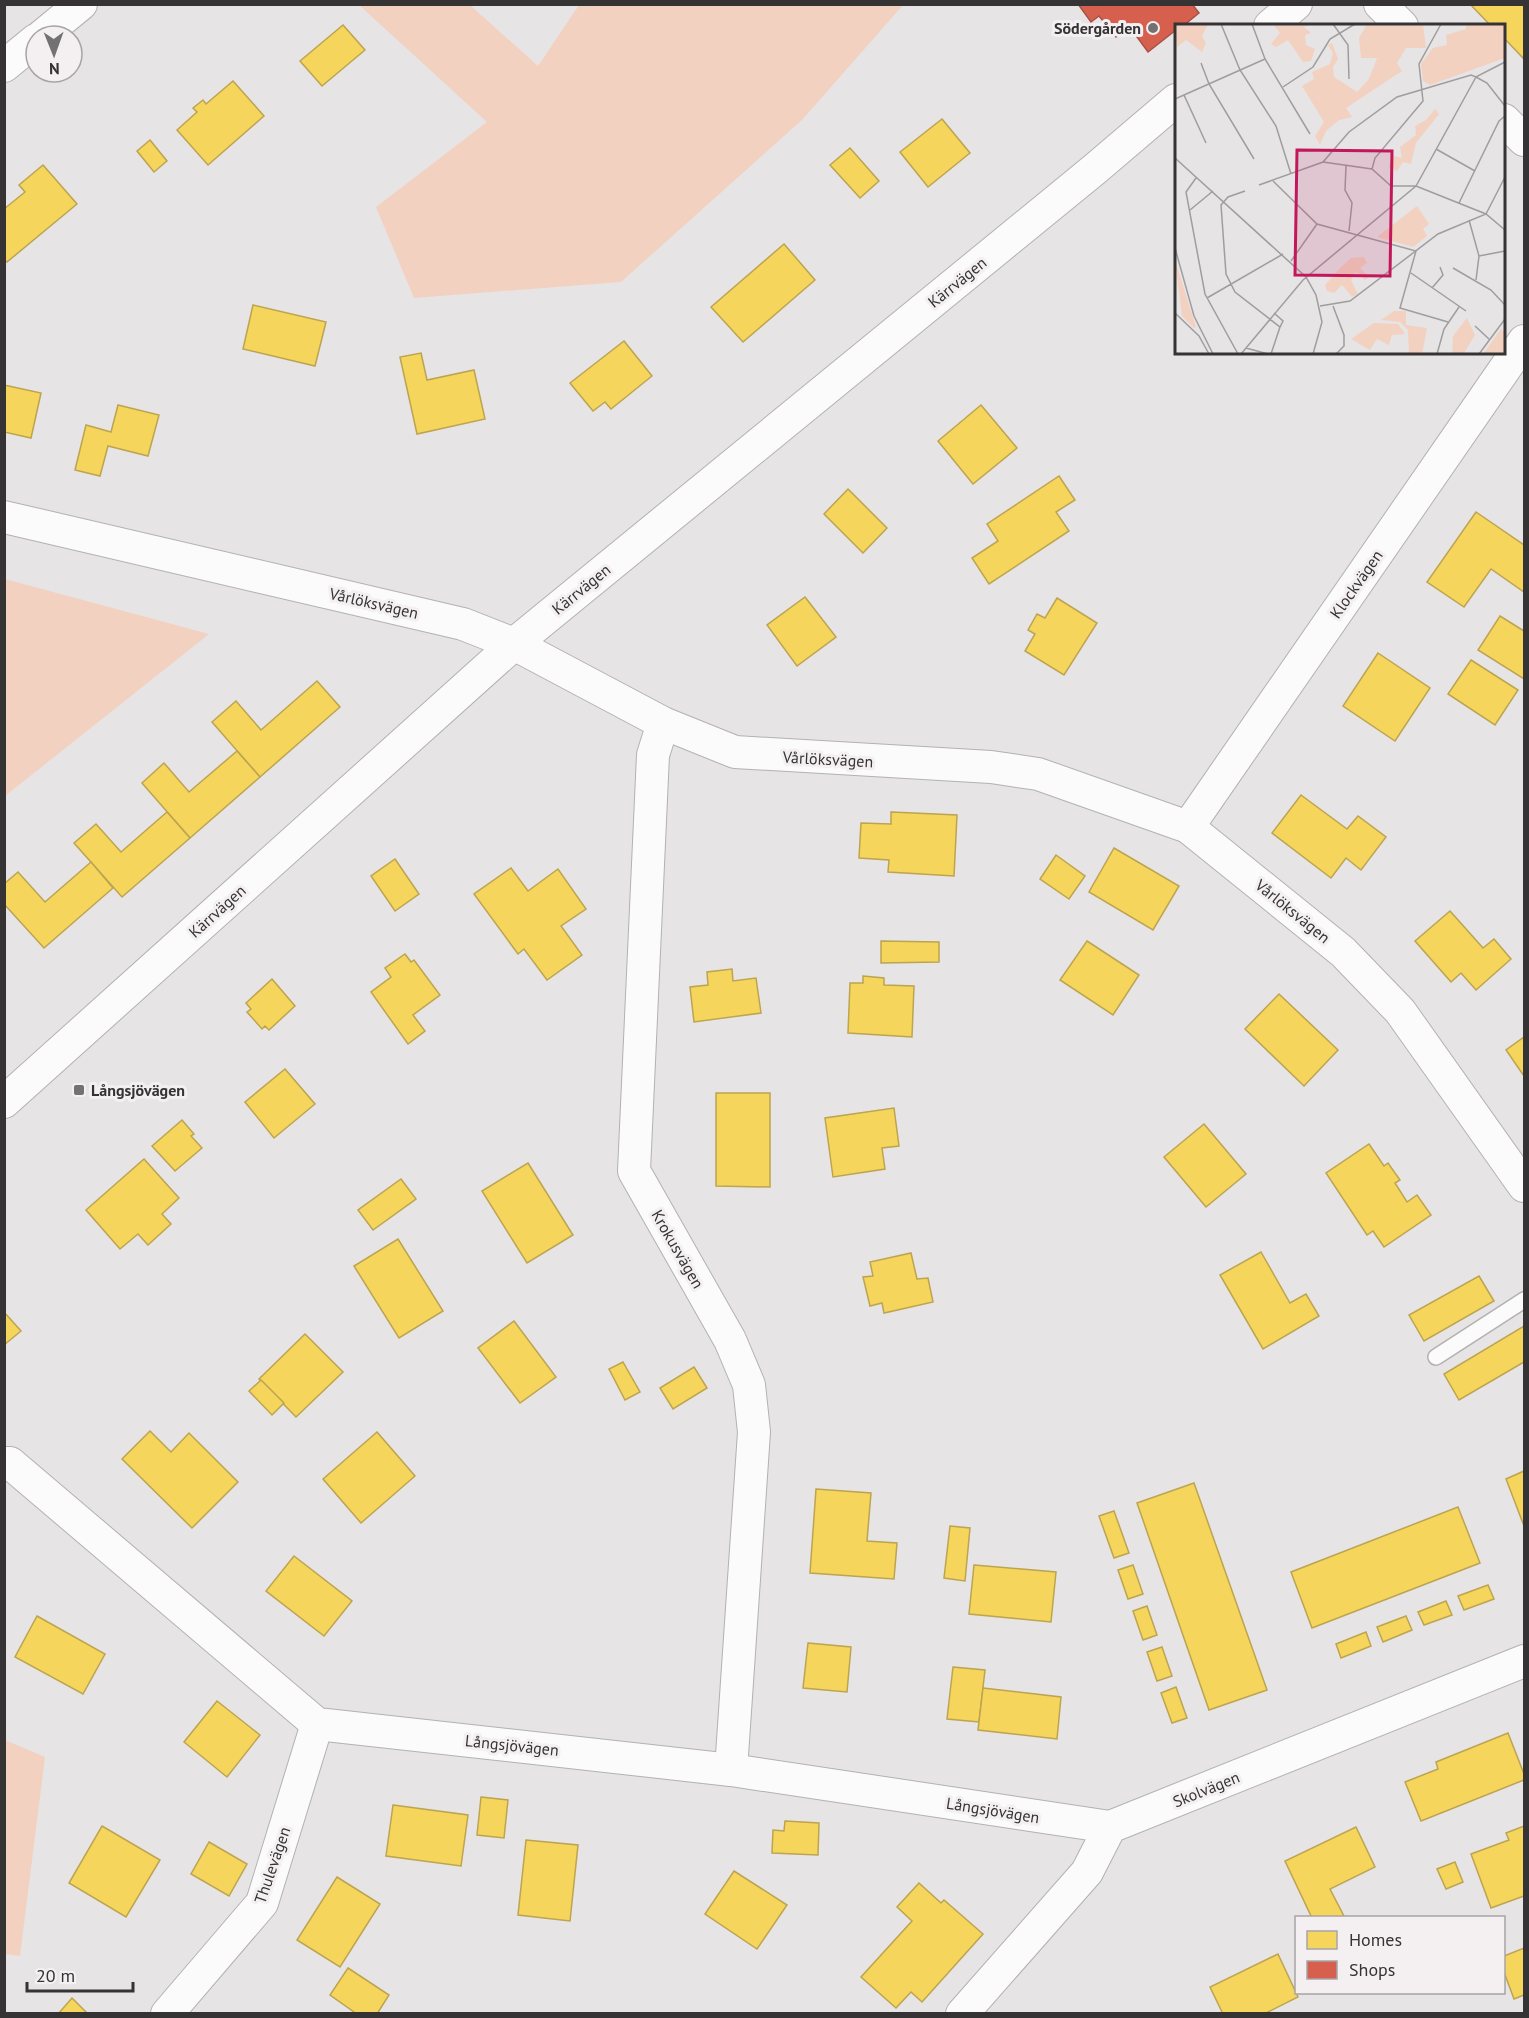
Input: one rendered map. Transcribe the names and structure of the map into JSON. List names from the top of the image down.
{
  "streets": {
    "street": [
      "Kärrvägen",
      "Klockvägen",
      "Vårlöksvägen",
      "Krokusvägen",
      "Långsjövägen",
      "Skolvägen",
      "Thulevägen"
    ]
  },
  "crossings": [
    ["Kärrvägen", "Vårlöksvägen"],
    ["Klockvägen", "Vårlöksvägen"],
    ["Vårlöksvägen", "Krokusvägen"],
    ["Krokusvägen", "Långsjövägen"],
    ["Långsjövägen", "Skolvägen"],
    ["Långsjövägen", "Thulevägen"]
  ],
  "places": {
    "other": ["Södergården"],
    "transit": ["Långsjövägen"]
  },
  "legend": ["Homes", "Shops"],
  "scale_bar": "20 m",
  "north": "bottom"
}
